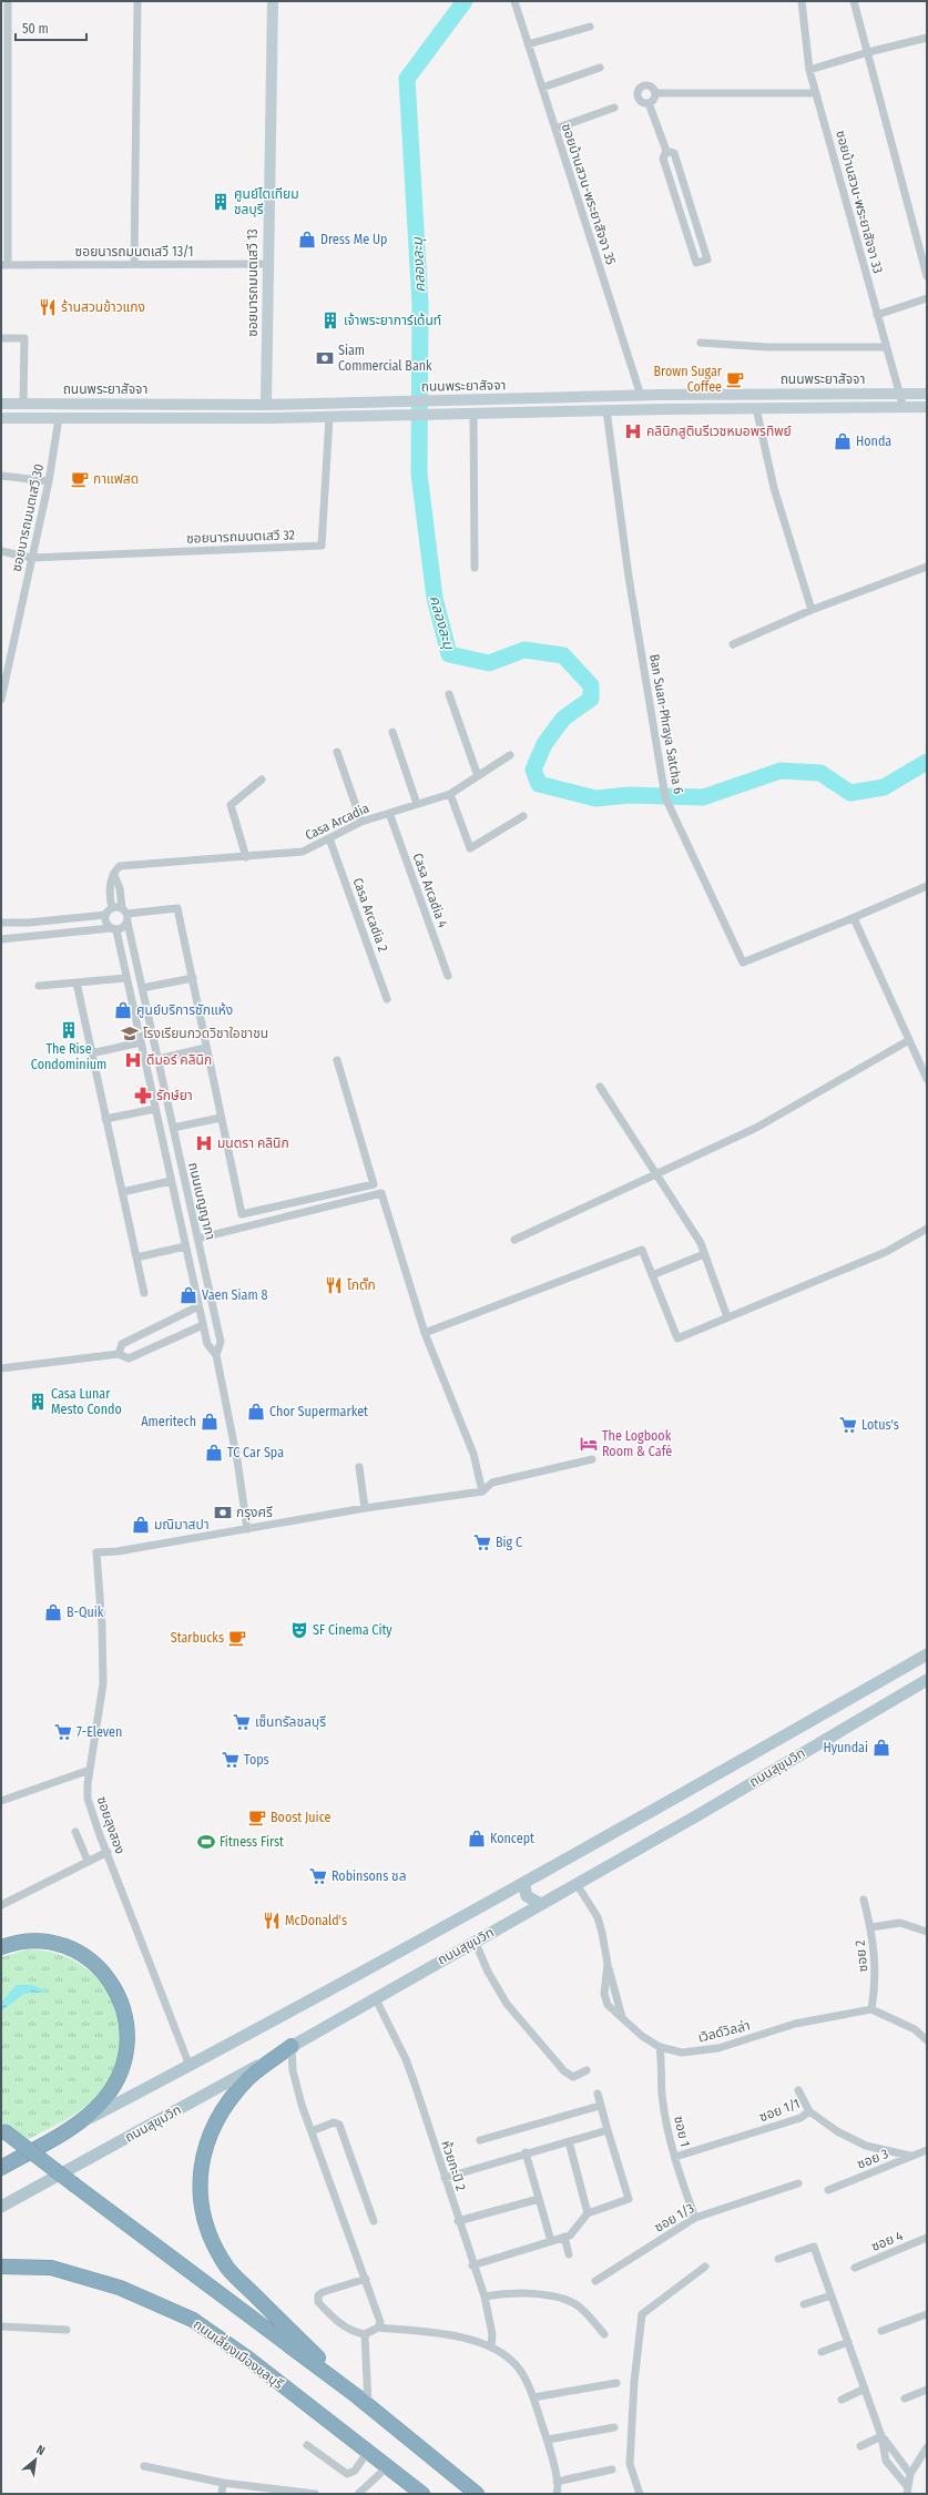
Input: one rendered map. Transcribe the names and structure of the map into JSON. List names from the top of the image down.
{
  "streets": {
    "highway": ["ถนนสุขุมวิท", "ถนนเลี่ยงเมืองชลบุรี"],
    "main road": ["ซอยนารถมนตเสวี 13", "ถนนพระยาสัจจา"],
    "street": [
      "ซอยบ้านสวน-พระยาสัจจา 35",
      "ซอยบ้านสวน-พระยาสัจจา 33",
      "ซอยนารถมนตเสวี 13/1",
      "ซอยนารถมนตเสวี 30",
      "ซอยนารถมนตเสวี 32",
      "Ban Suan-Phraya Satcha 6",
      "Casa Arcadia",
      "Casa Arcadia 4",
      "Casa Arcadia 2",
      "ถนนเบญญาภา",
      "ซอยลุงสอง",
      "ซอย 2",
      "เวิลด์วิลล่า",
      "ซอย 1/1",
      "ซอย 1",
      "ซอย 3",
      "ห้วยกะปิ 2",
      "ซอย 1/3",
      "ซอย 4"
    ]
  },
  "crossings": [
    ["ซอยบ้านสวน-พระยาสัจจา 35", "ถนนพระยาสัจจา"],
    ["ซอยบ้านสวน-พระยาสัจจา 33", "ถนนพระยาสัจจา"],
    ["ซอยนารถมนตเสวี 13/1", "ซอยนารถมนตเสวี 13"],
    ["ซอยนารถมนตเสวี 13", "ถนนพระยาสัจจา"],
    ["ถนนพระยาสัจจา", "ซอยนารถมนตเสวี 30"],
    ["ถนนพระยาสัจจา", "ซอยนารถมนตเสวี 32"],
    ["ถนนพระยาสัจจา", "Ban Suan-Phraya Satcha 6"],
    ["ซอยนารถมนตเสวี 30", "ซอยนารถมนตเสวี 32"],
    ["Casa Arcadia", "Casa Arcadia 4"],
    ["Casa Arcadia", "Casa Arcadia 2"],
    ["ถนนเบญญาภา", "ซอยลุงสอง"],
    ["ถนนสุขุมวิท", "ซอยลุงสอง"],
    ["ถนนสุขุมวิท", "เวิลด์วิลล่า"],
    ["ถนนสุขุมวิท", "ห้วยกะปิ 2"],
    ["ซอย 2", "เวิลด์วิลล่า"],
    ["เวิลด์วิลล่า", "ซอย 1"],
    ["ซอย 1/1", "ซอย 1"],
    ["ซอย 1/1", "ซอย 3"],
    ["ซอย 1", "ซอย 1/3"]
  ],
  "water": ["คลองละมุ"],
  "places": {
    "building": [
      "ศูนย์ไตเทียม ชลบุรี",
      "เจ้าพระยาการ์เด้นท์",
      "The Rise Condominium",
      "Casa Lunar Mesto Condo"
    ],
    "shop": [
      "Dress Me Up",
      "Honda",
      "ศูนย์บริการซักแห้ง",
      "Vaen Siam 8",
      "Chor Supermarket",
      "Ameritech",
      "TC Car Spa",
      "มณิมาสปา",
      "B-Quik",
      "Hyundai",
      "Koncept"
    ],
    "restaurant": ["ร้านสวนข้าวแกง", "โกตั๊ก", "McDonald's"],
    "bank": ["Siam Commercial Bank", "กรุงศรี"],
    "cafe": [
      "Brown Sugar Coffee",
      "กาแฟสด",
      "Starbucks",
      "Boost Juice"
    ],
    "hospital": ["คลินิกสูตินรีเวชหมอพรทิพย์", "ดีมอร์ คลินิก", "มนตรา คลินิก"],
    "school or university": ["โรงเรียนกวดวิชาใอชาชน"],
    "pharmacy": ["รักษ์ยา"],
    "supermarket": [
      "Lotus's",
      "Big C",
      "เซ็นทรัลชลบุรี",
      "7-Eleven",
      "Tops",
      "Robinsons ชล"
    ],
    "hotel": ["The Logbook Room & Café"],
    "theatre": ["SF Cinema City"],
    "sports": ["Fitness First"]
  },
  "scale_bar": "50 m",
  "north": "top right"
}
